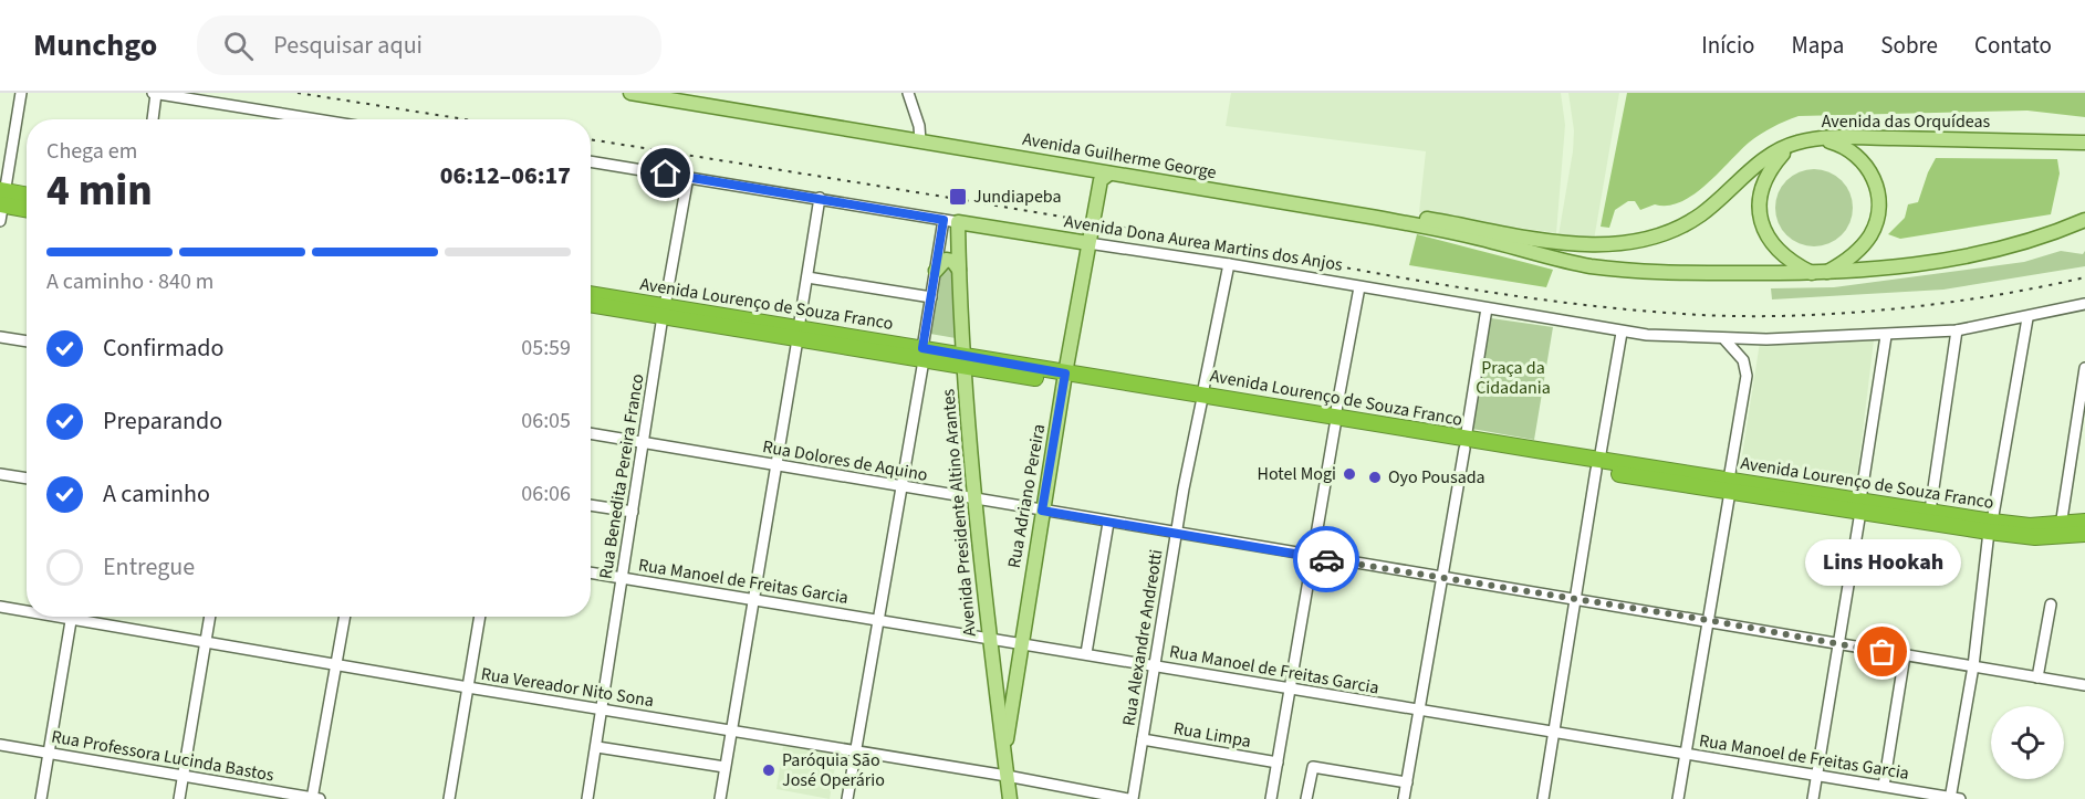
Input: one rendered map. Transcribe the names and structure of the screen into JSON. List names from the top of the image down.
{
  "streets": {
    "highway": ["Avenida Lourenço de Souza Franco"],
    "main road": [
      "Avenida das Orquídeas",
      "Avenida Guilherme George",
      "Avenida Dona Aurea Martins dos Anjos",
      "Rua Adriano Pereira",
      "Avenida Presidente Altino Arantes"
    ],
    "street": [
      "Rua Dolores de Aquino",
      "Rua Benedita Pereira Franco",
      "Rua Manoel de Freitas Garcia",
      "Rua Alexandre Andreotti",
      "Rua Vereador Nito Sona",
      "Rua Limpa",
      "Rua Professora Lucinda Bastos"
    ]
  },
  "crossings": [
    ["Avenida das Orquídeas", "Avenida Guilherme George"],
    ["Avenida Guilherme George", "Rua Adriano Pereira"],
    ["Avenida Dona Aurea Martins dos Anjos", "Rua Benedita Pereira Franco"],
    ["Avenida Dona Aurea Martins dos Anjos", "Rua Adriano Pereira"],
    ["Avenida Dona Aurea Martins dos Anjos", "Avenida Presidente Altino Arantes"],
    ["Avenida Dona Aurea Martins dos Anjos", "Rua Alexandre Andreotti"],
    ["Avenida Lourenço de Souza Franco", "Rua Benedita Pereira Franco"],
    ["Avenida Lourenço de Souza Franco", "Rua Adriano Pereira"],
    ["Avenida Lourenço de Souza Franco", "Avenida Presidente Altino Arantes"],
    ["Avenida Lourenço de Souza Franco", "Rua Alexandre Andreotti"],
    ["Rua Dolores de Aquino", "Rua Benedita Pereira Franco"],
    ["Rua Dolores de Aquino", "Rua Adriano Pereira"],
    ["Rua Dolores de Aquino", "Avenida Presidente Altino Arantes"],
    ["Rua Dolores de Aquino", "Rua Alexandre Andreotti"],
    ["Rua Benedita Pereira Franco", "Rua Manoel de Freitas Garcia"],
    ["Rua Benedita Pereira Franco", "Rua Vereador Nito Sona"],
    ["Rua Adriano Pereira", "Avenida Presidente Altino Arantes"],
    ["Rua Adriano Pereira", "Rua Manoel de Freitas Garcia"],
    ["Avenida Presidente Altino Arantes", "Rua Manoel de Freitas Garcia"],
    ["Avenida Presidente Altino Arantes", "Rua Vereador Nito Sona"],
    ["Rua Manoel de Freitas Garcia", "Rua Alexandre Andreotti"],
    ["Rua Alexandre Andreotti", "Rua Vereador Nito Sona"],
    ["Rua Alexandre Andreotti", "Rua Limpa"]
  ],
  "parks": ["Praça da Cidadania"],
  "places": {
    "transit": ["Jundiapeba"],
    "other": [
      "Hotel Mogi",
      "Oyo Pousada",
      "Lins Hookah",
      "Paróquia São José Operário"
    ]
  },
  "page": {
    "header": "Munchgo",
    "search": "Pesquisar aqui",
    "nav": [
      "Início",
      "Mapa",
      "Sobre",
      "Contato"
    ],
    "heading": ["4 min", "Chega em", "06:12–06:17"],
    "bar": "A caminho · 840 m",
    "list": [
      ["Confirmado", "05:59"],
      ["Preparando", "06:05"],
      ["A caminho", "06:06"],
      "Entregue"
    ],
    "bubble": "Lins Hookah"
  }
}
